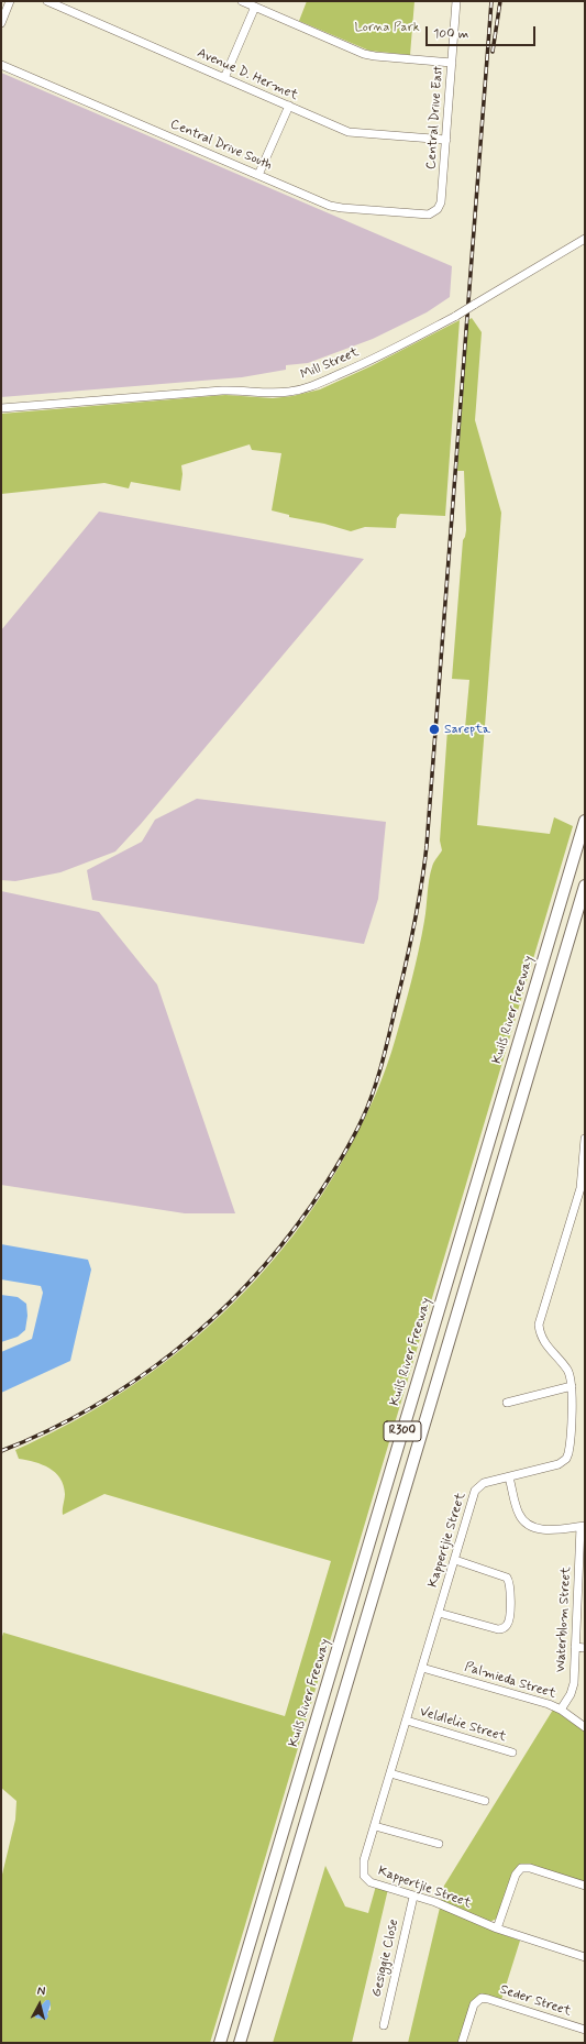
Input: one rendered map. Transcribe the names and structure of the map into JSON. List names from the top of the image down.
{
  "streets": {
    "highway": ["Kuils River Freeway", "R300"],
    "street": [
      "Avenue D. Hermet",
      "Central Drive East",
      "Central Drive South",
      "Mill Street",
      "Kappertjie Street",
      "Waterblom Street",
      "Palmieda Street",
      "Veldlelie Street",
      "Gesiggie Close",
      "Seder Street"
    ]
  },
  "crossings": [
    ["Avenue D. Hermet", "Central Drive East"],
    ["Central Drive East", "Central Drive South"],
    ["Kappertjie Street", "Palmieda Street"],
    ["Kappertjie Street", "Veldlelie Street"],
    ["Kappertjie Street", "Gesiggie Close"],
    ["Waterblom Street", "Palmieda Street"]
  ],
  "parks": ["Lorna Park"],
  "places": ["Sarepta"],
  "scale_bar": "100 m",
  "north": "top"
}
